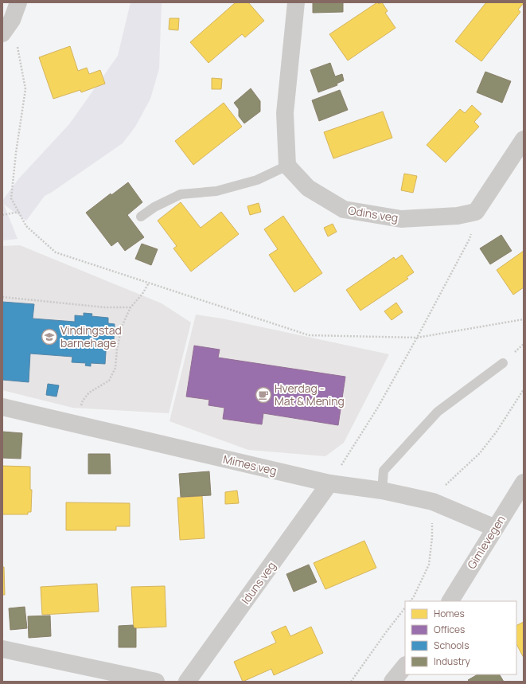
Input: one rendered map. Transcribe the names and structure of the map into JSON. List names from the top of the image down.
{
  "streets": {
    "street": [
      "Odins veg",
      "Mimes veg",
      "Gimlevegen",
      "Iduns veg"
    ]
  },
  "crossings": [
    ["Mimes veg", "Gimlevegen"],
    ["Mimes veg", "Iduns veg"]
  ],
  "places": {
    "school or university": ["Vindingstad barnehage"],
    "cafe": ["Hverdag - Mat & Mening"]
  },
  "legend": [
    "Homes",
    "Offices",
    "Schools",
    "Industry"
  ]
}
